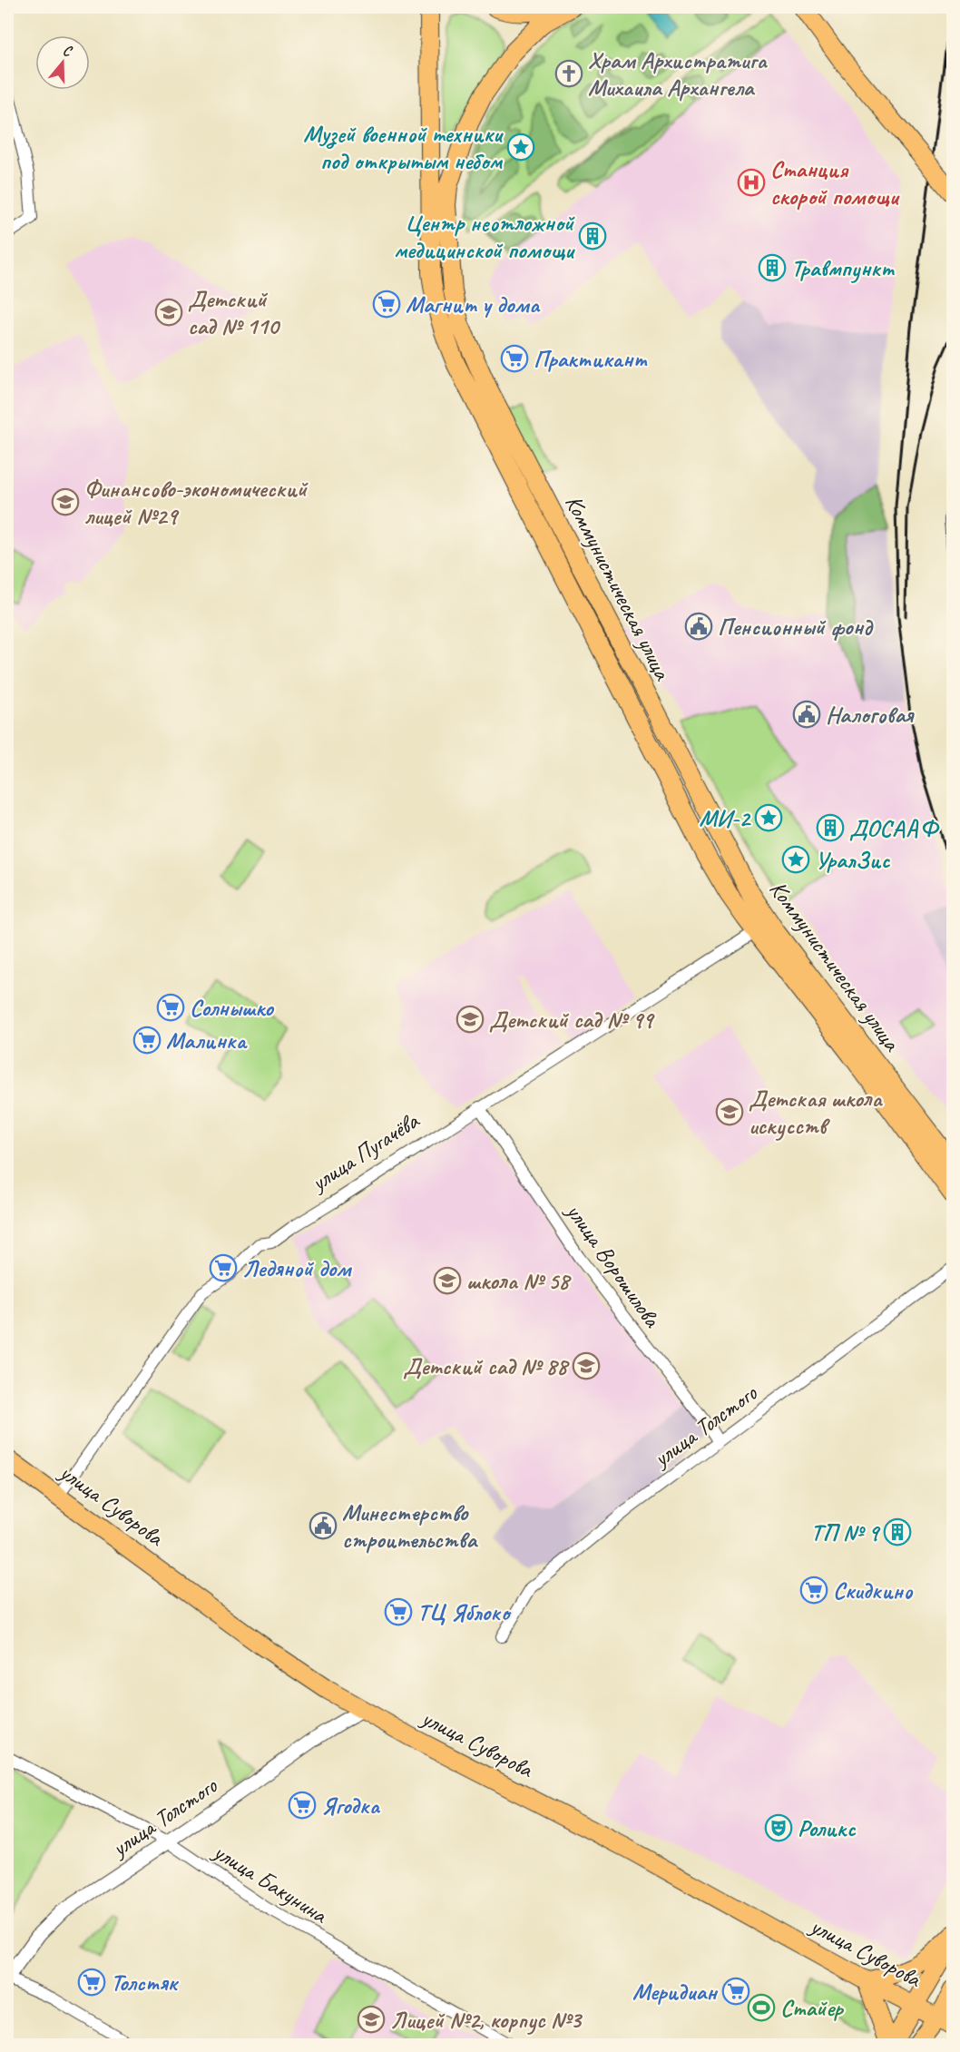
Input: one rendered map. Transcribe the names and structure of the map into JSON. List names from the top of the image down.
{
  "streets": {
    "main road": ["Коммунистическая улица", "улица Суворова"],
    "street": [
      "улица Пугачёва",
      "улица Ворошилова",
      "улица Толстого",
      "улица Бакунина"
    ]
  },
  "crossings": [
    ["Коммунистическая улица", "улица Пугачёва"],
    ["улица Пугачёва", "улица Ворошилова"],
    ["улица Пугачёва", "улица Суворова"],
    ["улица Ворошилова", "улица Толстого"],
    ["улица Толстого", "улица Суворова"],
    ["улица Толстого", "улица Бакунина"]
  ],
  "places": {
    "church": ["Храм Архистратига Михаила Архангела"],
    "place": ["Музей военной техники под открытым небом", "МИ-2", "УралЗис"],
    "hospital": ["Станция скорой помощи"],
    "building": [
      "Центр неотложной медицинской помощи",
      "Травмпункт",
      "ДОСААФ",
      "ТП № 9"
    ],
    "supermarket": [
      "Магнит у дома",
      "Практикант",
      "Солнышко",
      "Малинка",
      "Ледяной дом",
      "Скидкино",
      "ТЦ Яблоко",
      "Ягодка",
      "Толстяк",
      "Меридиан"
    ],
    "school or university": [
      "Детский сад № 110",
      "Финансово-экономический лицей №29",
      "Детский сад № 99",
      "Детская школа искусств",
      "школа № 58",
      "Детский сад № 88",
      "Лицей №2, корпус №3"
    ],
    "public building": ["Пенсионный фонд", "Налоговая", "Минестерство строительства"],
    "theatre": ["Роликс"],
    "sports": ["Стайер"]
  },
  "north": "top"
}
